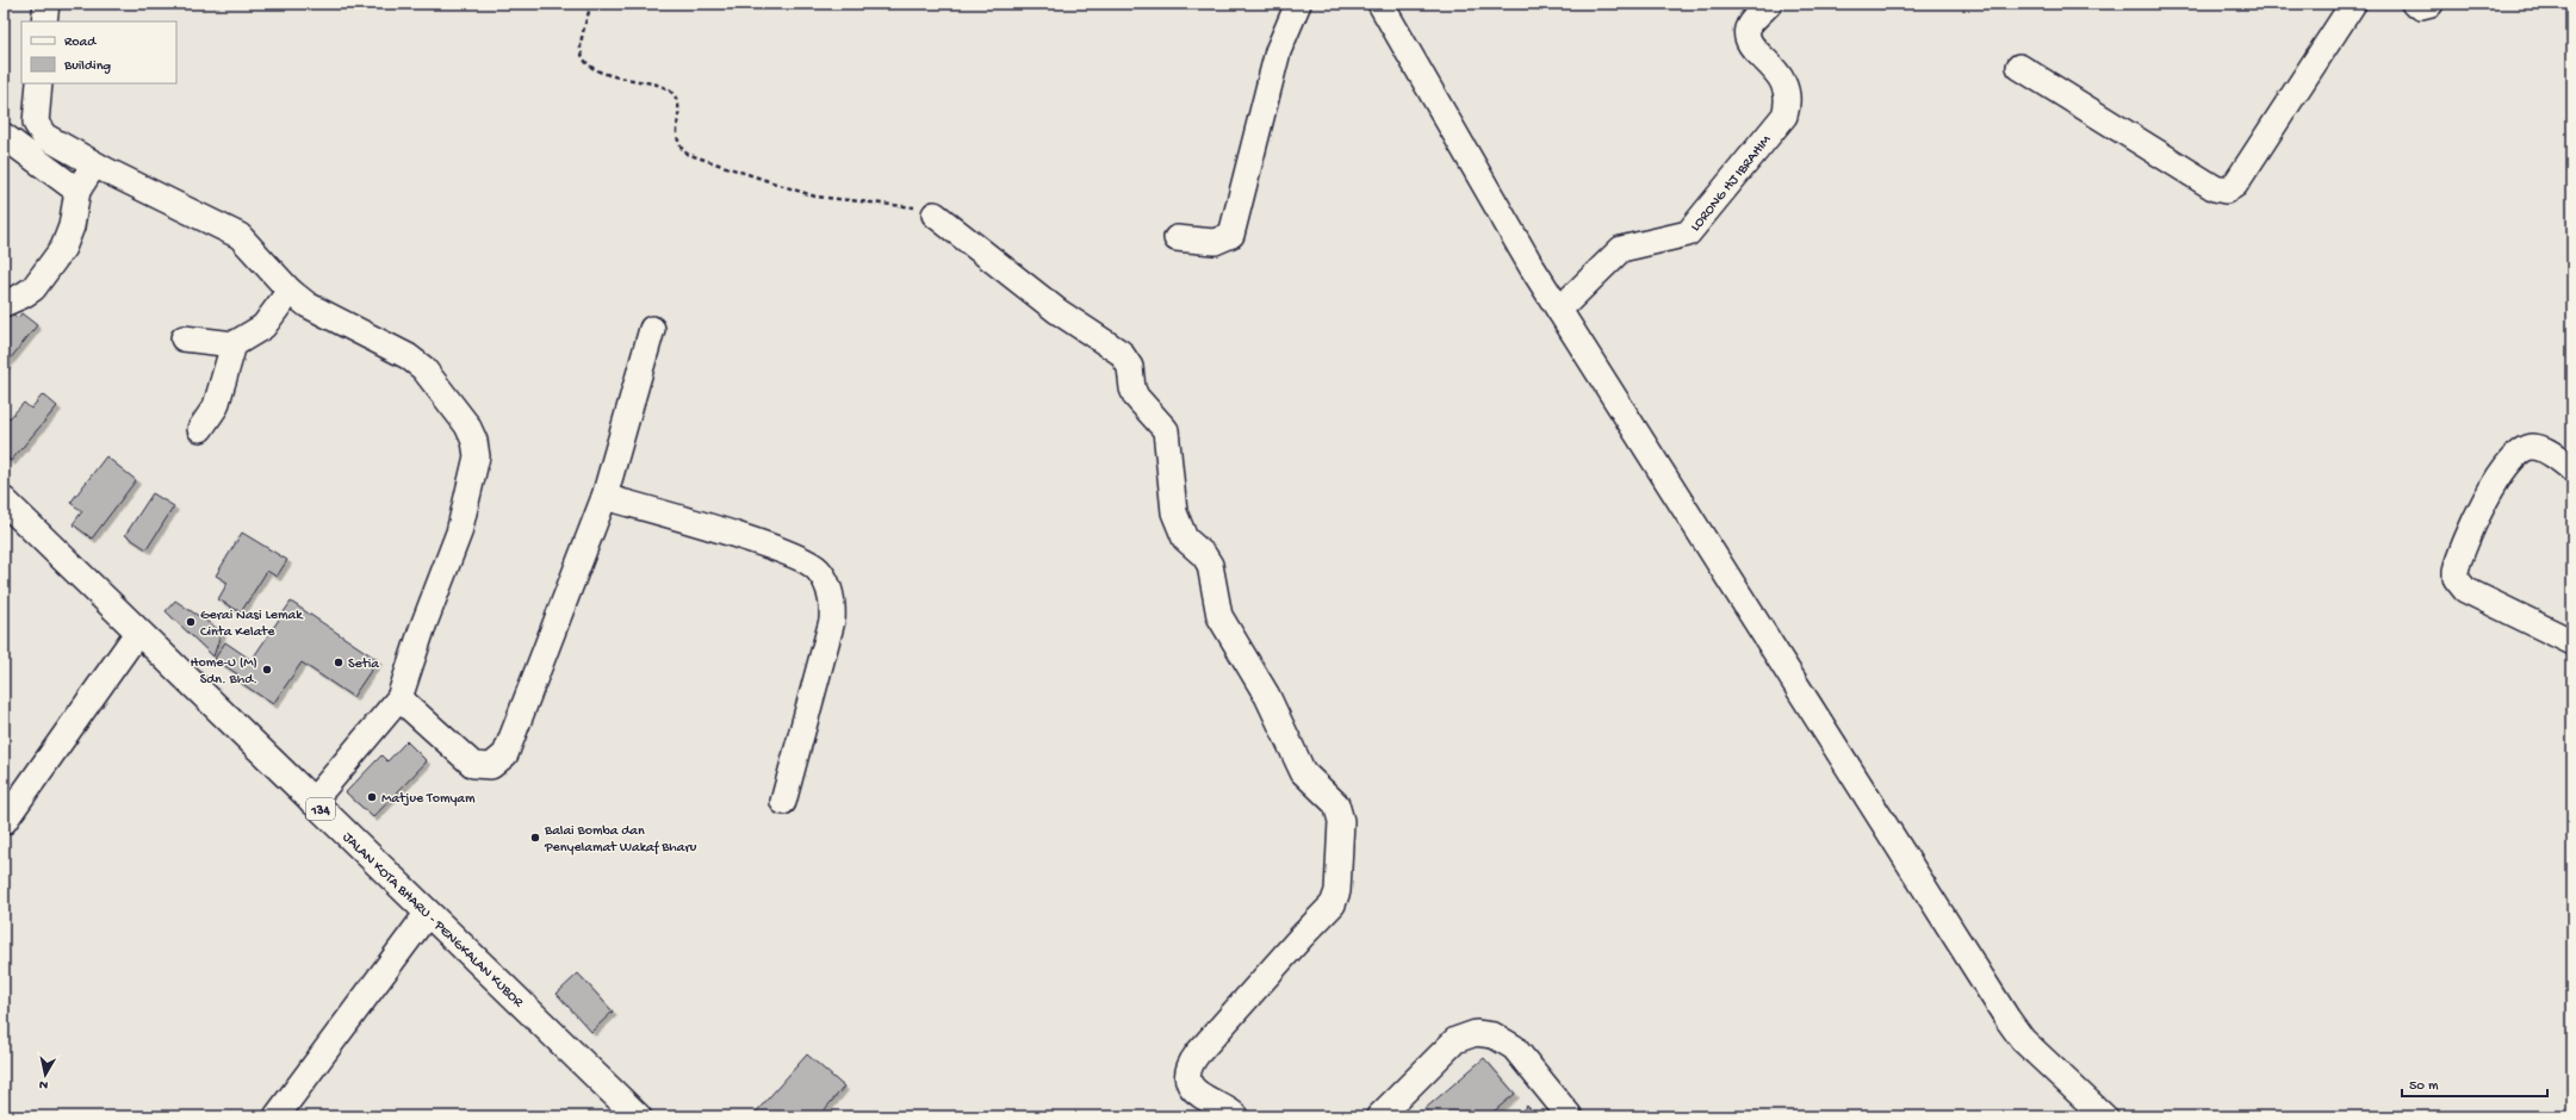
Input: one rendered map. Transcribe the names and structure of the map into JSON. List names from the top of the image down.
{
  "streets": {
    "main road": ["134", "JALAN KOTA BHARU - PENGKALAN KUBOR"],
    "street": ["LORONG HJ IBRAHIM"]
  },
  "places": [
    "Gerai Nasi Lemak Cinta Kelate",
    "Setia",
    "Home-U (M) Sdn. Bhd.",
    "Matjue Tomyam",
    "Balai Bomba dan Penyelamat Wakaf Bharu"
  ],
  "legend": ["Road", "Building"],
  "scale_bar": "50 m",
  "north": "bottom"
}
